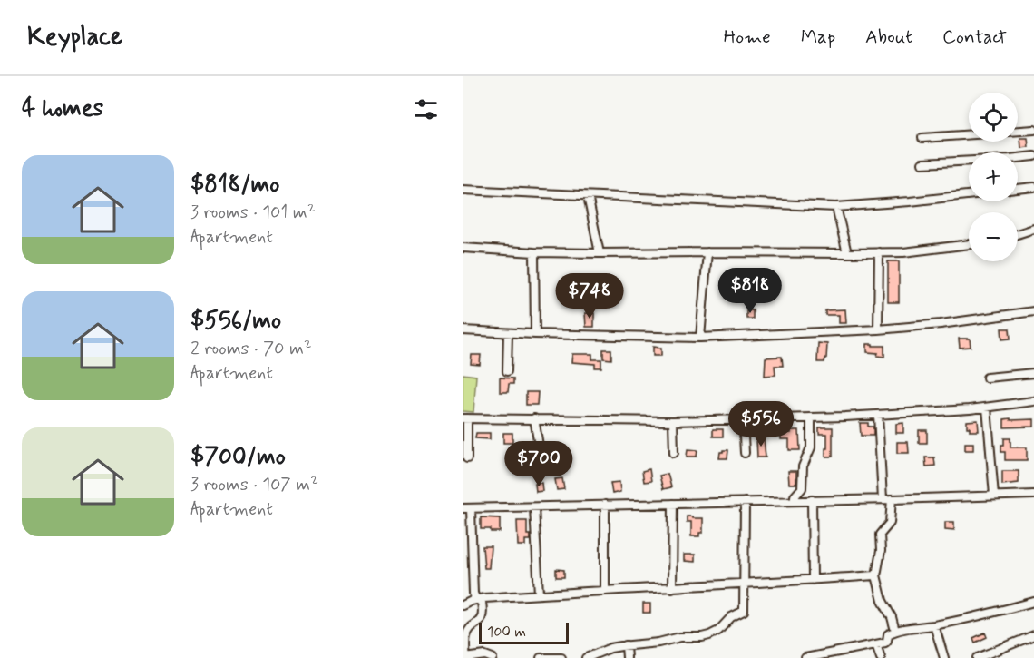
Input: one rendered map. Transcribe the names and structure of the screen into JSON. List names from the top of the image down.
{
  "scale_bar": "100 m",
  "page": {
    "header": "Keyplace",
    "nav": [
      "Home",
      "Map",
      "About",
      "Contact"
    ],
    "heading": "4 homes",
    "map_buttons": ["+", "−"],
    "list": [
      {
        "name": "$818/mo",
        "note": "3 rooms · 101 m² · Apartment"
      },
      {
        "name": "$556/mo",
        "note": "2 rooms · 70 m² · Apartment"
      },
      {
        "name": "$700/mo",
        "note": "3 rooms · 107 m² · Apartment"
      }
    ],
    "price": [
      "$818",
      "$748",
      "$556",
      "$700"
    ],
    "scale": "100 m"
  }
}
